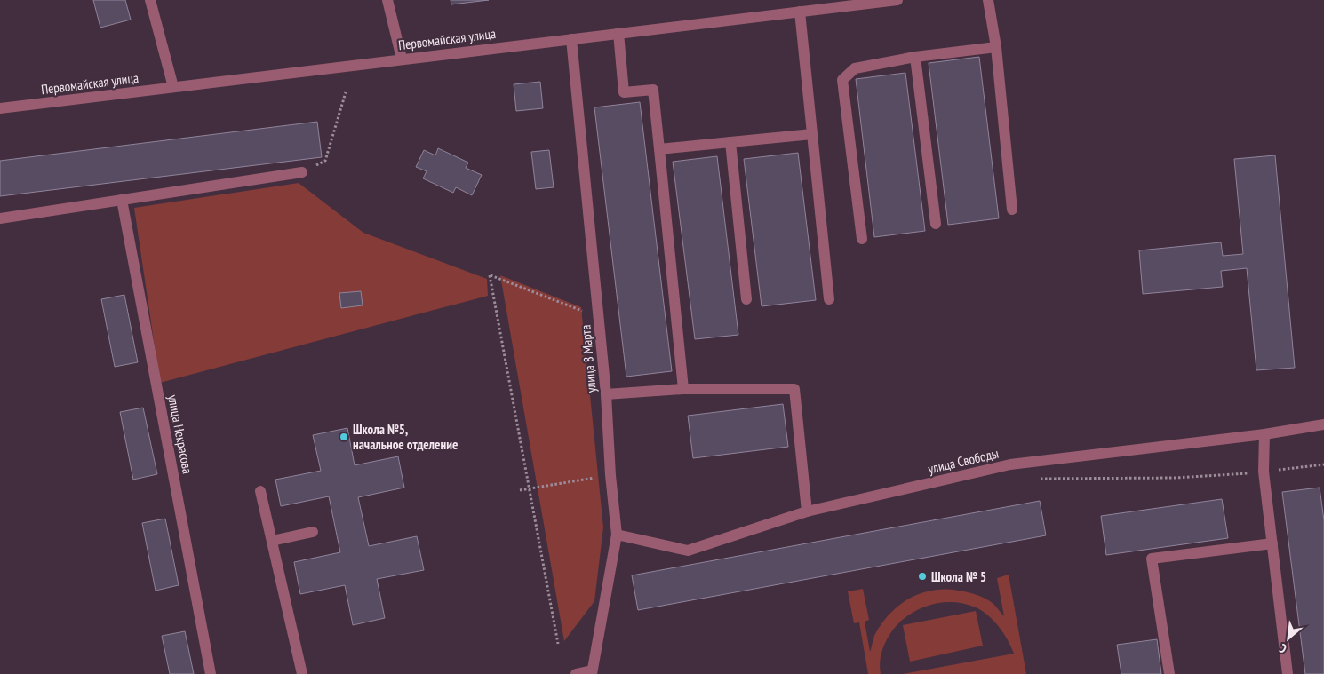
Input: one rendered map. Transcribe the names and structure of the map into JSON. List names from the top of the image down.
{
  "streets": {
    "street": [
      "Первомайская улица",
      "улица 8 Марта",
      "улица Некрасова",
      "улица Свободы"
    ]
  },
  "crossings": [
    ["Первомайская улица", "улица 8 Марта"],
    ["улица 8 Марта", "улица Свободы"]
  ],
  "places": ["Школа №5, начальное отделение", "Школа № 5"],
  "north": "bottom left"
}
